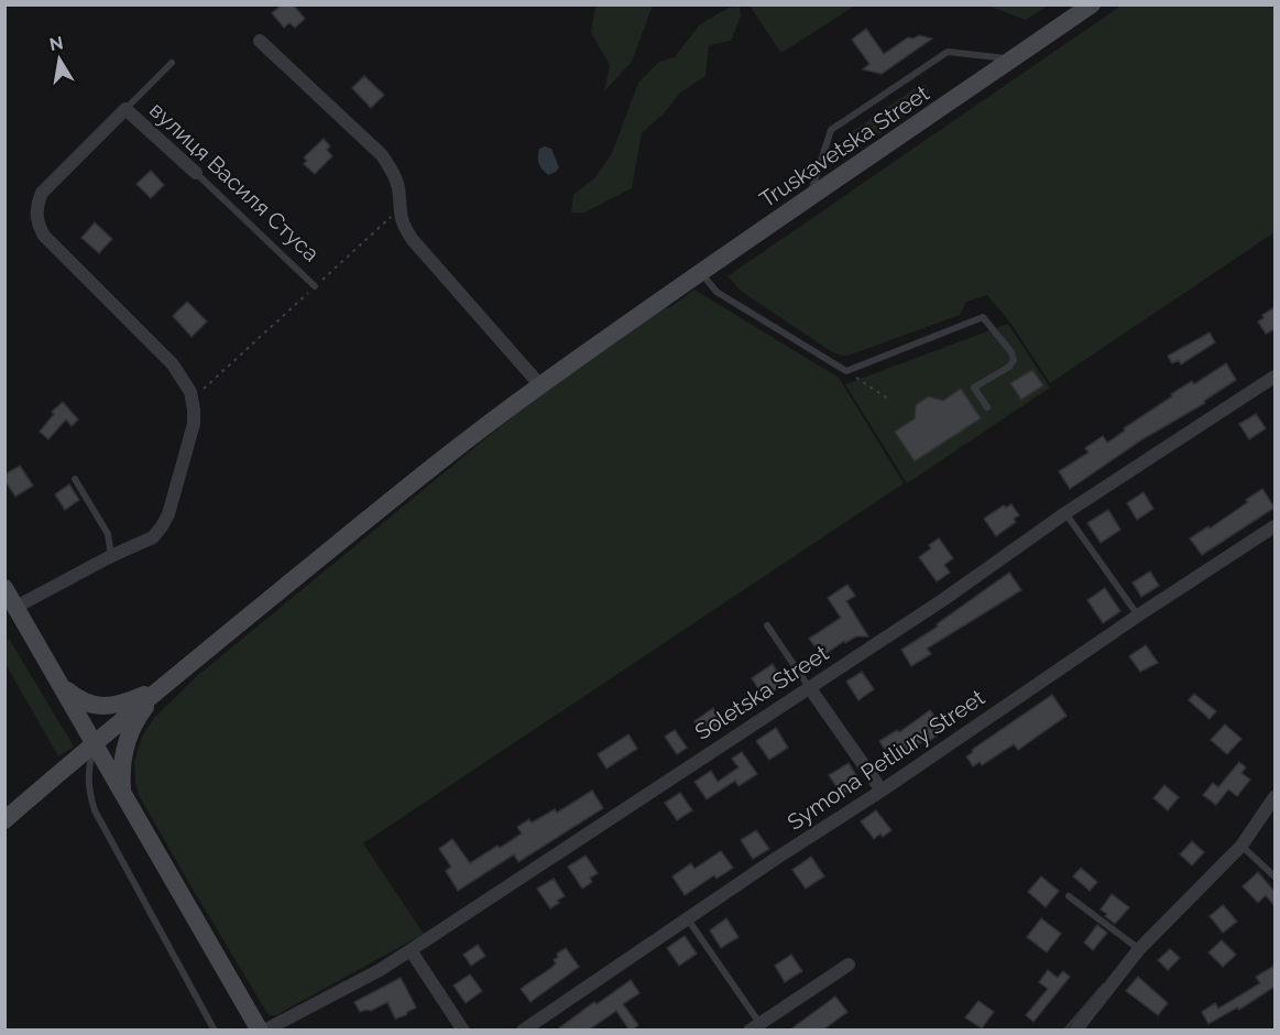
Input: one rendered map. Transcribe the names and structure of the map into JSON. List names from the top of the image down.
{
  "streets": {
    "main road": ["Truskavetska Street"],
    "street": ["вулиця Василя Стуса", "Soletska Street", "Symona Petliury Street"]
  },
  "north": "top"
}
